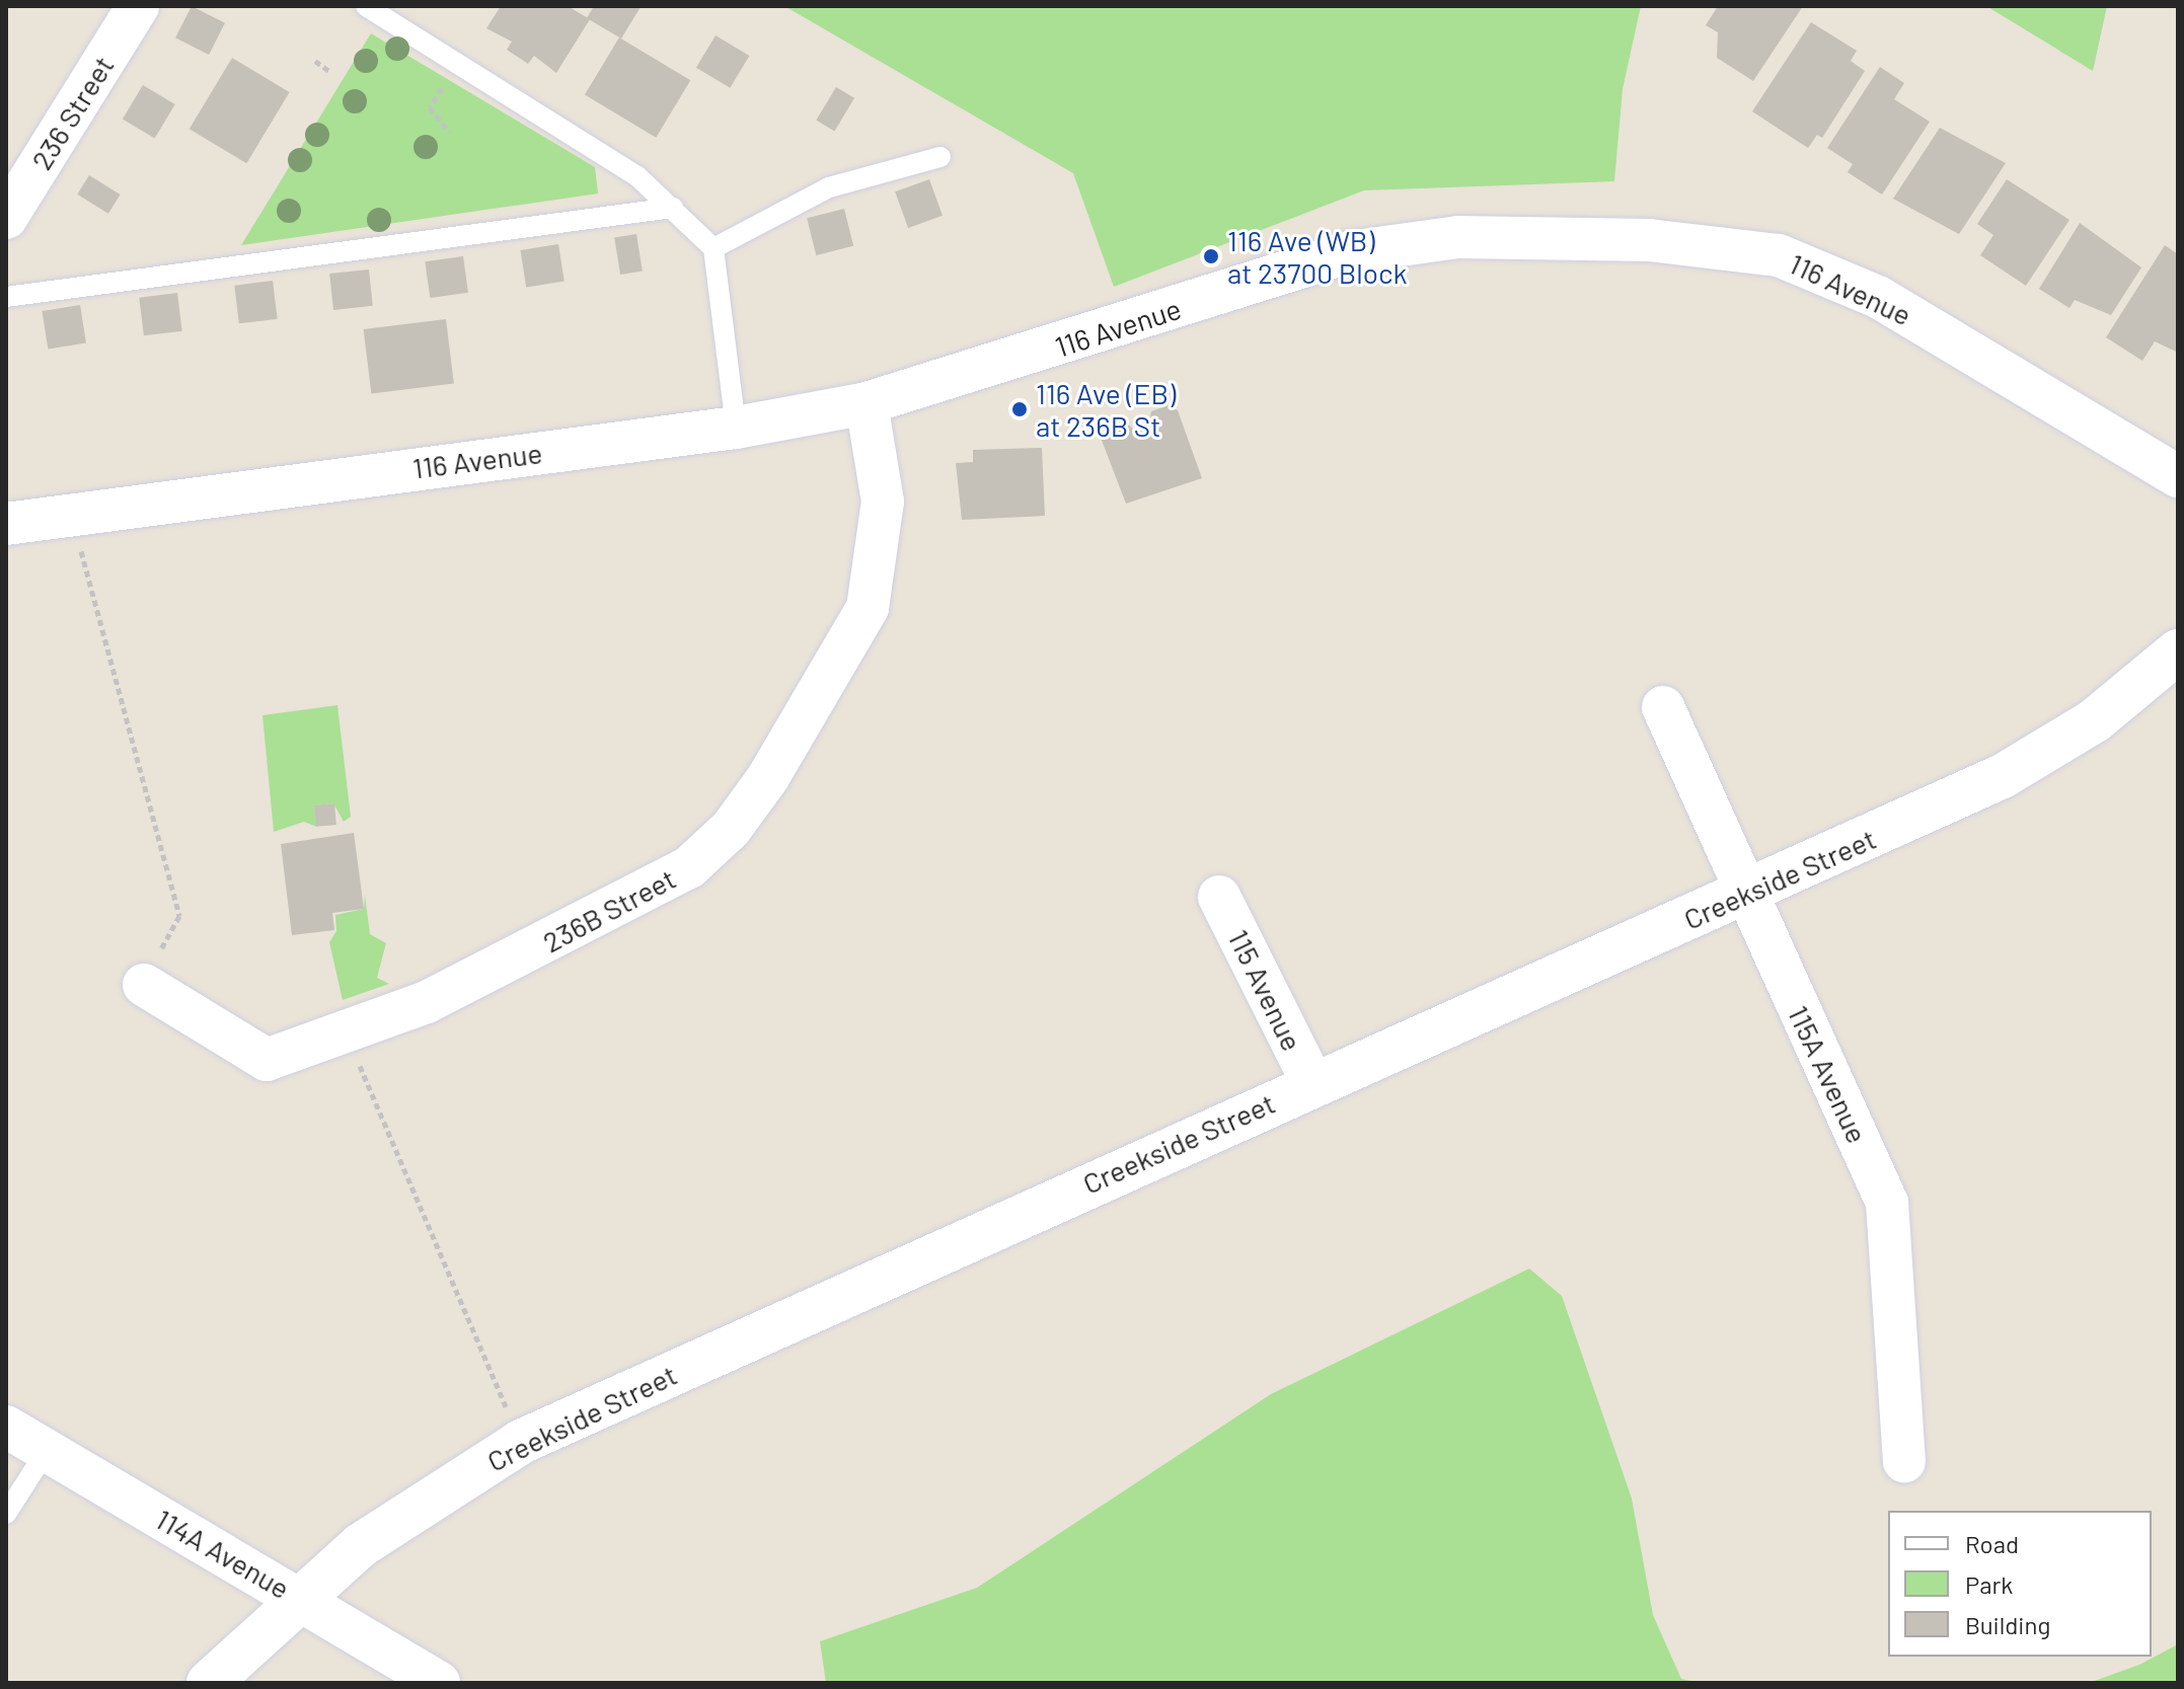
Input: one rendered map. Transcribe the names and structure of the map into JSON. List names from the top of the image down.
{
  "streets": {
    "street": [
      "236 Street",
      "116 Avenue",
      "Creekside Street",
      "236B Street",
      "115 Avenue",
      "115A Avenue",
      "114A Avenue"
    ]
  },
  "crossings": [
    ["116 Avenue", "236B Street"],
    ["Creekside Street", "115 Avenue"],
    ["Creekside Street", "115A Avenue"],
    ["Creekside Street", "114A Avenue"]
  ],
  "places": ["116 Ave (WB) at 23700 Block", "116 Ave (EB) at 236B St"],
  "legend": ["Road", "Park", "Building"]
}
